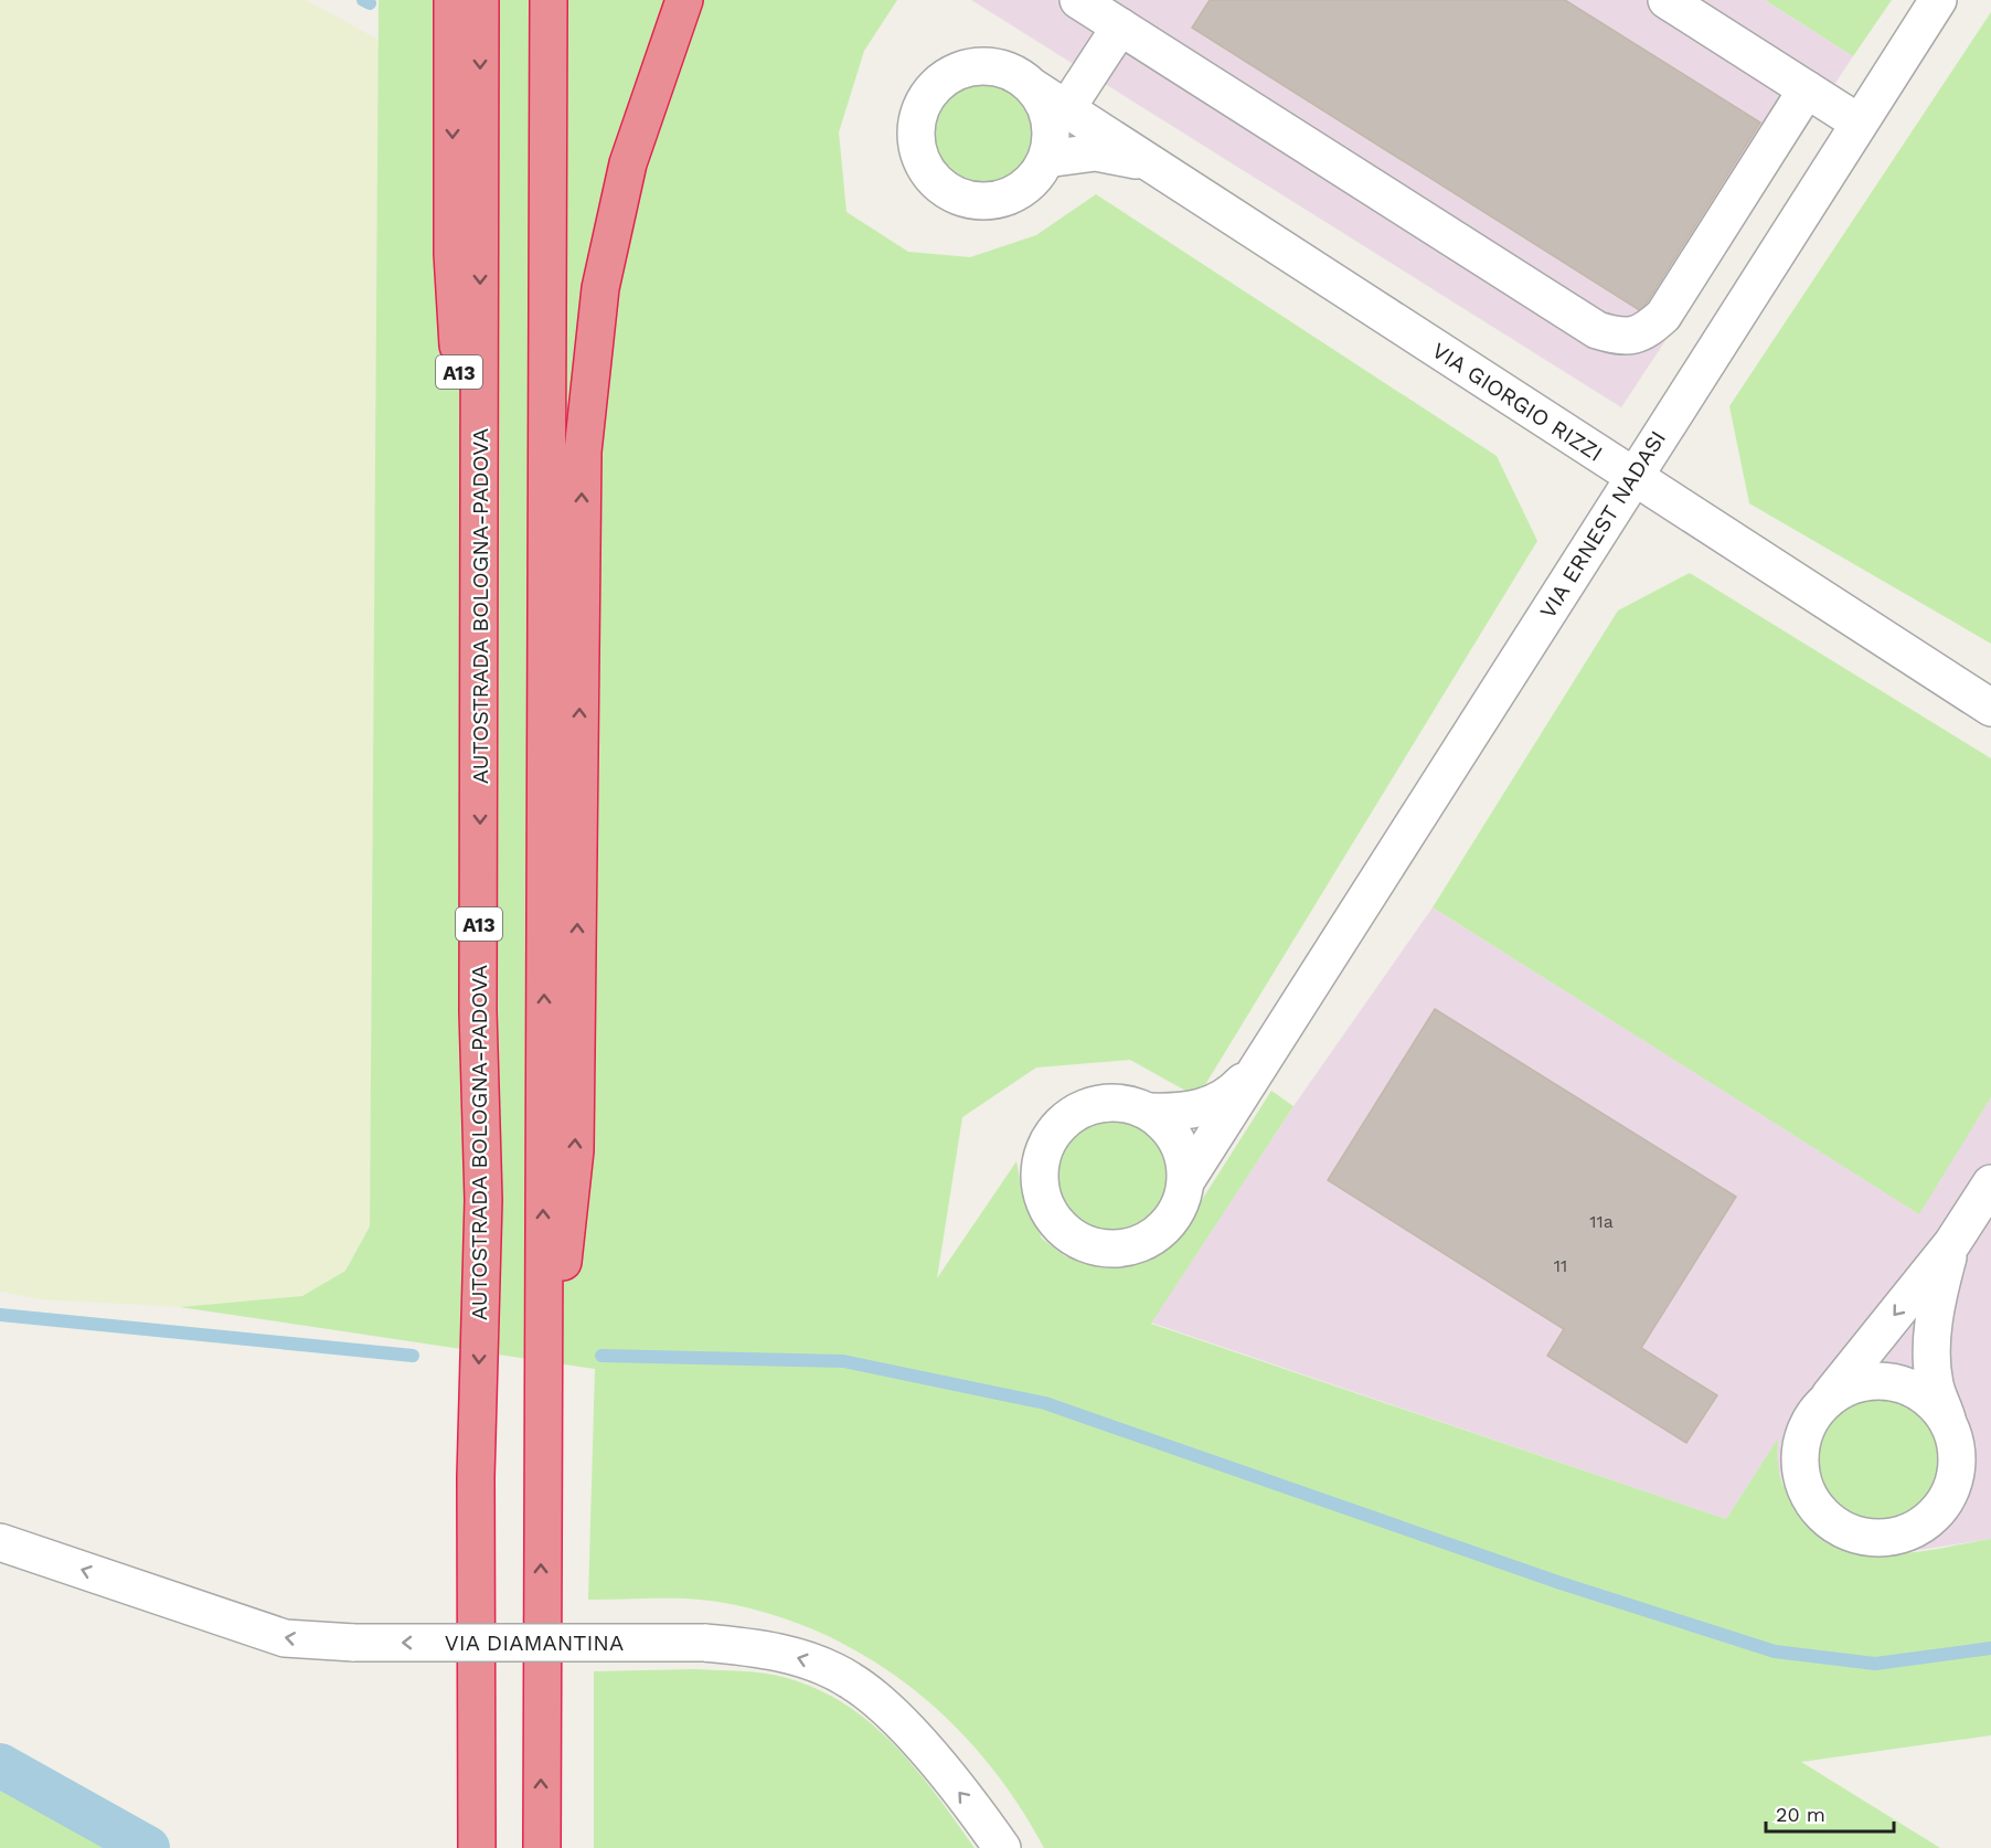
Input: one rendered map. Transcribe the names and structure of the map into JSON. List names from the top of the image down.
{
  "streets": {
    "highway": ["A13", "AUTOSTRADA BOLOGNA-PADOVA"],
    "street": ["VIA GIORGIO RIZZI", "VIA ERNEST NADASI", "VIA DIAMANTINA"]
  },
  "crossings": [
    ["A13", "AUTOSTRADA BOLOGNA-PADOVA"],
    ["VIA GIORGIO RIZZI", "VIA ERNEST NADASI"]
  ],
  "one_way": ["VIA DIAMANTINA"],
  "house_numbers": ["11a", "11"],
  "scale_bar": "20 m"
}
